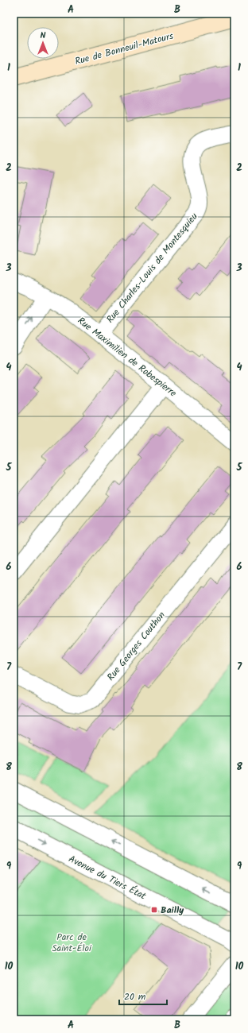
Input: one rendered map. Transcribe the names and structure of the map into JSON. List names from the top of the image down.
{
  "streets": {
    "main road": ["Rue de Bonneuil-Matours"],
    "street": [
      "Rue Charles-Louis de Montesquieu",
      "Rue Maximilien de Robespierre",
      "Rue Georges Couthon",
      "Avenue du Tiers État"
    ]
  },
  "crossings": [
    ["Rue Charles-Louis de Montesquieu", "Rue Maximilien de Robespierre"]
  ],
  "parks": ["Parc de Saint-Éloi"],
  "places": {
    "transit": ["Bailly"]
  },
  "scale_bar": "20 m",
  "north": "top",
  "grid": {
    "columns": ["A", "B"],
    "rows": [
      "1",
      "2",
      "3",
      "4",
      "5",
      "6",
      "7",
      "8",
      "9",
      "10"
    ]
  }
}
